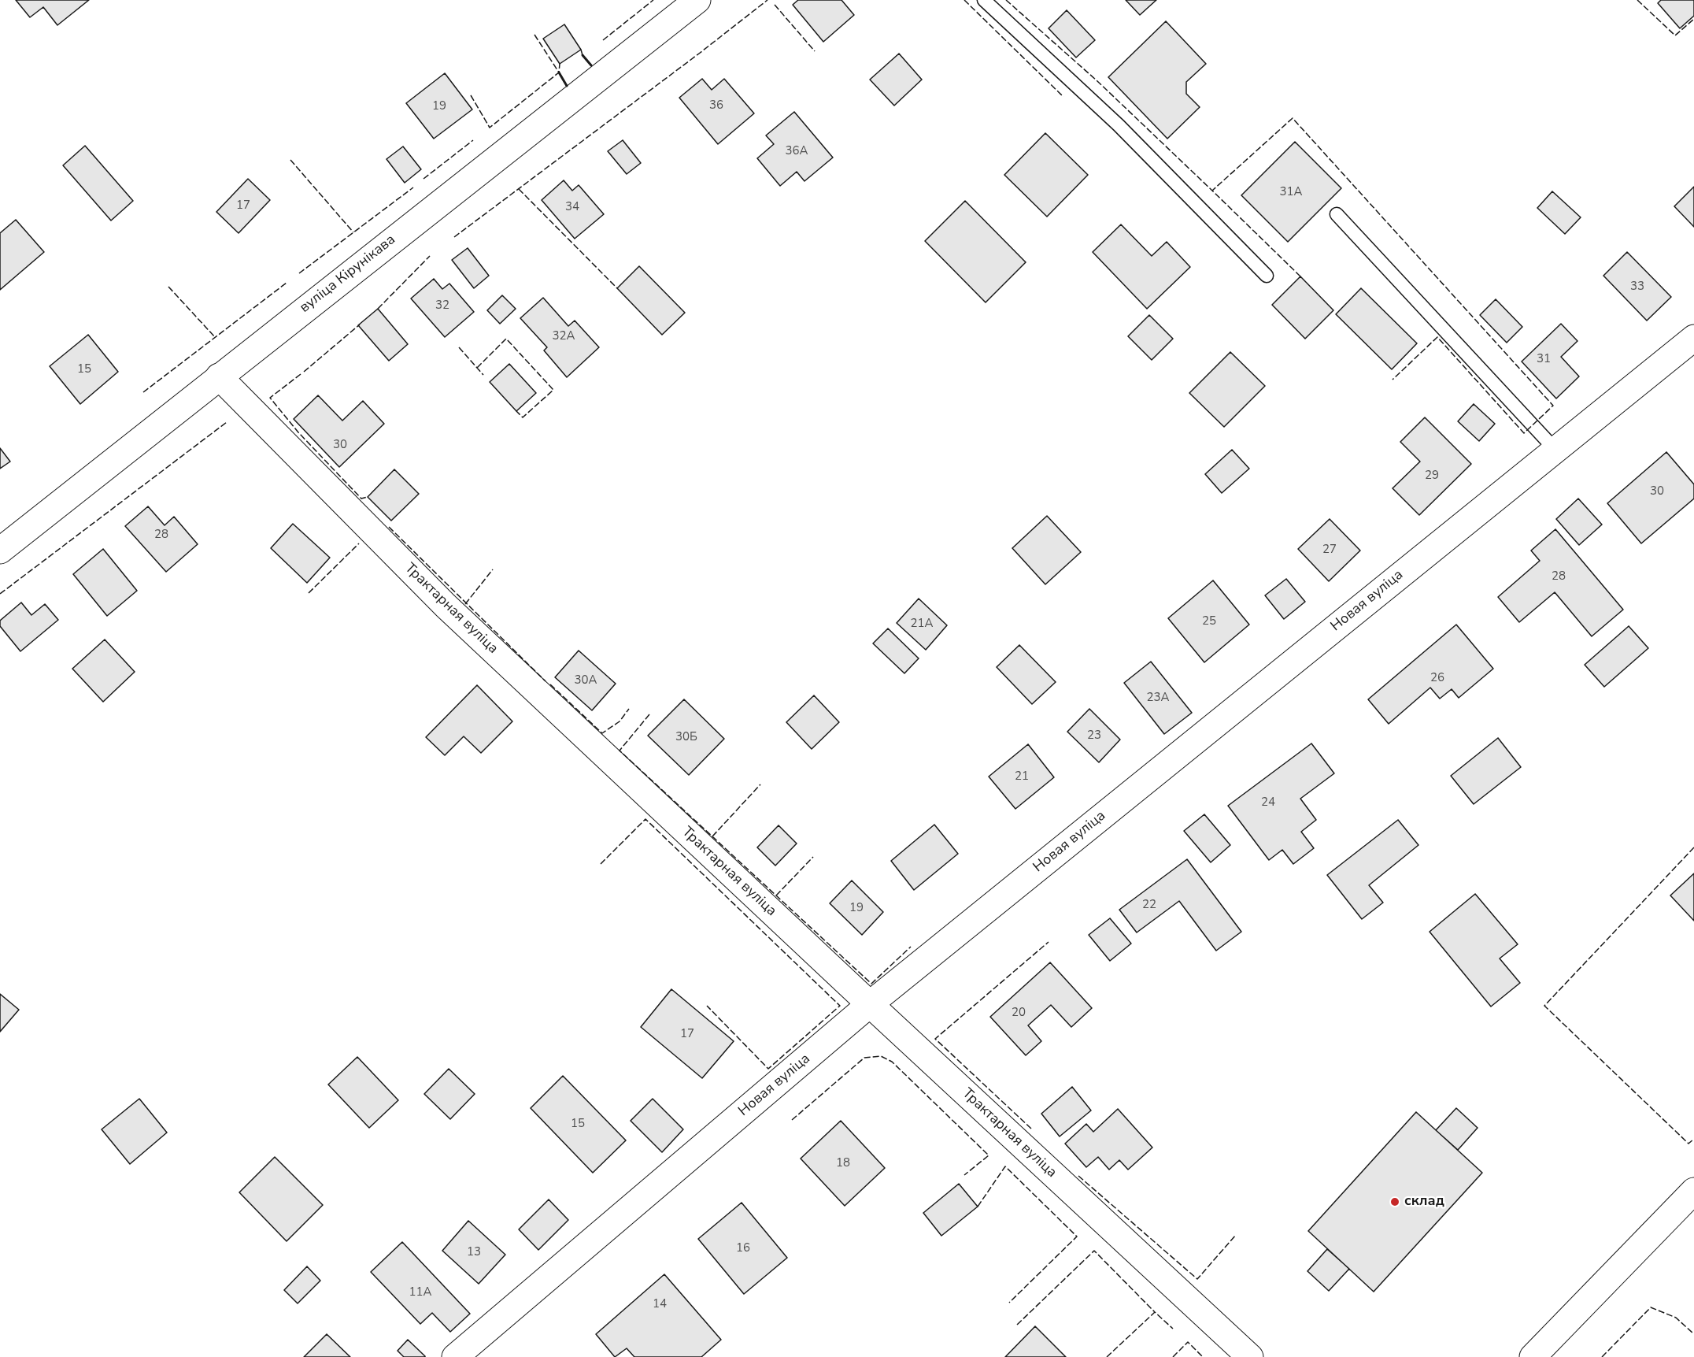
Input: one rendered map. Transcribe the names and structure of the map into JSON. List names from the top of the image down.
{
  "streets": {
    "street": ["вуліца Кірунікава", "Новая вуліца", "Трактарная вуліца"]
  },
  "crossings": [
    ["вуліца Кірунікава", "Трактарная вуліца"],
    ["Новая вуліца", "Трактарная вуліца"]
  ],
  "places": ["склад"],
  "house_numbers": [
    "36",
    "19",
    "36А",
    "31А",
    "17",
    "34",
    "33",
    "32",
    "32А",
    "31",
    "15",
    "30",
    "29",
    "30",
    "28",
    "27",
    "28",
    "25",
    "21А",
    "26",
    "30А",
    "23А",
    "23",
    "30Б",
    "21",
    "24",
    "22",
    "19",
    "20",
    "17",
    "15",
    "18",
    "16",
    "13",
    "11А",
    "14"
  ]
}
